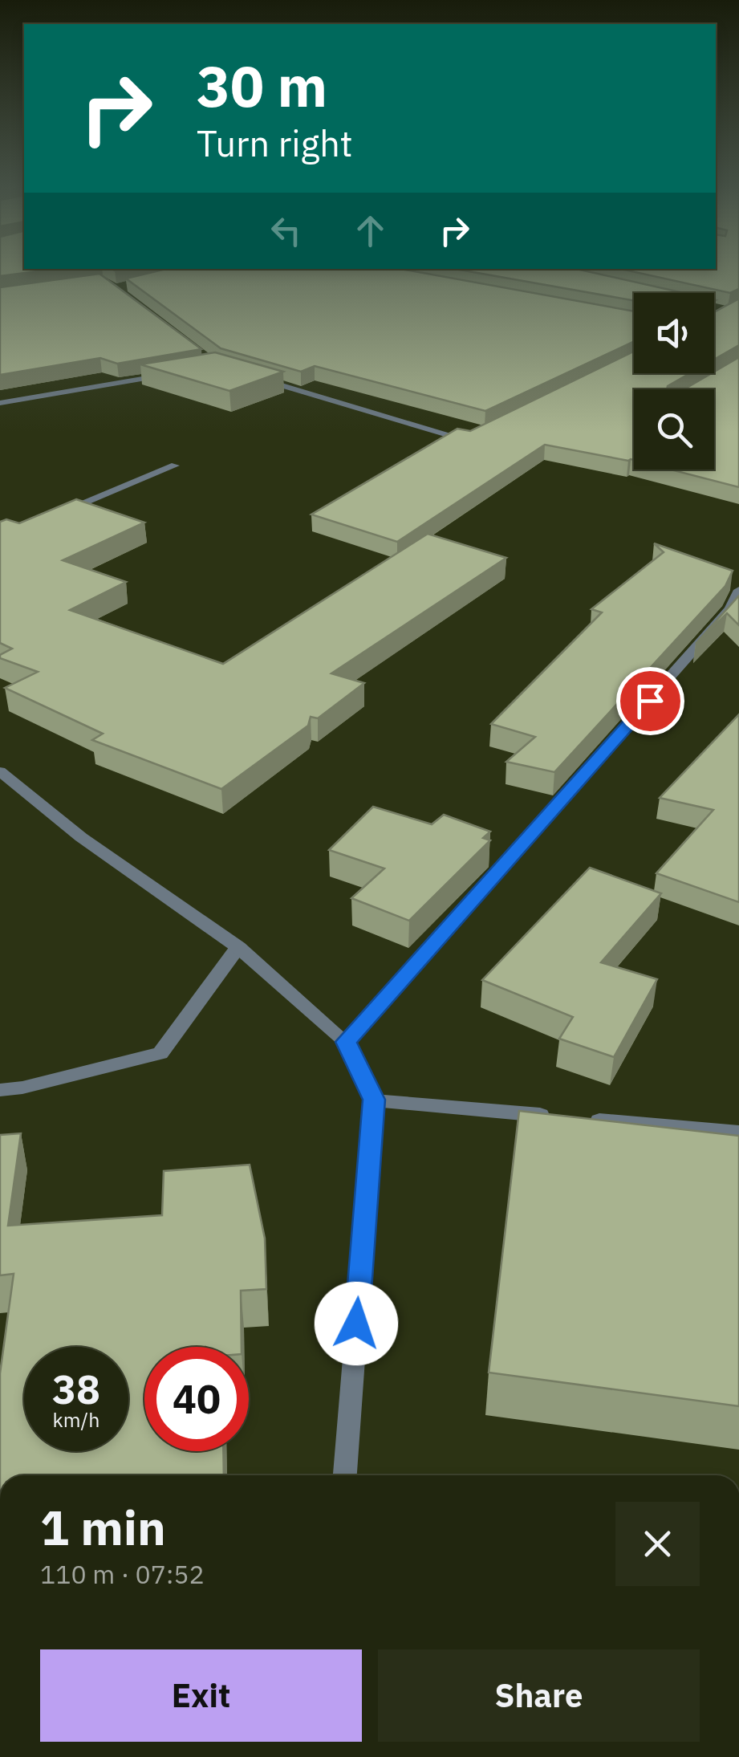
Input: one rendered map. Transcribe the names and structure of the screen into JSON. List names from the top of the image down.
{
  "page": {
    "turn": ["30 m", "Turn right"],
    "speed": "38 km/h",
    "limit": "40",
    "heading": ["1 min", "110 m · 07:52"],
    "buttons": ["Exit", "Share"]
  }
}
